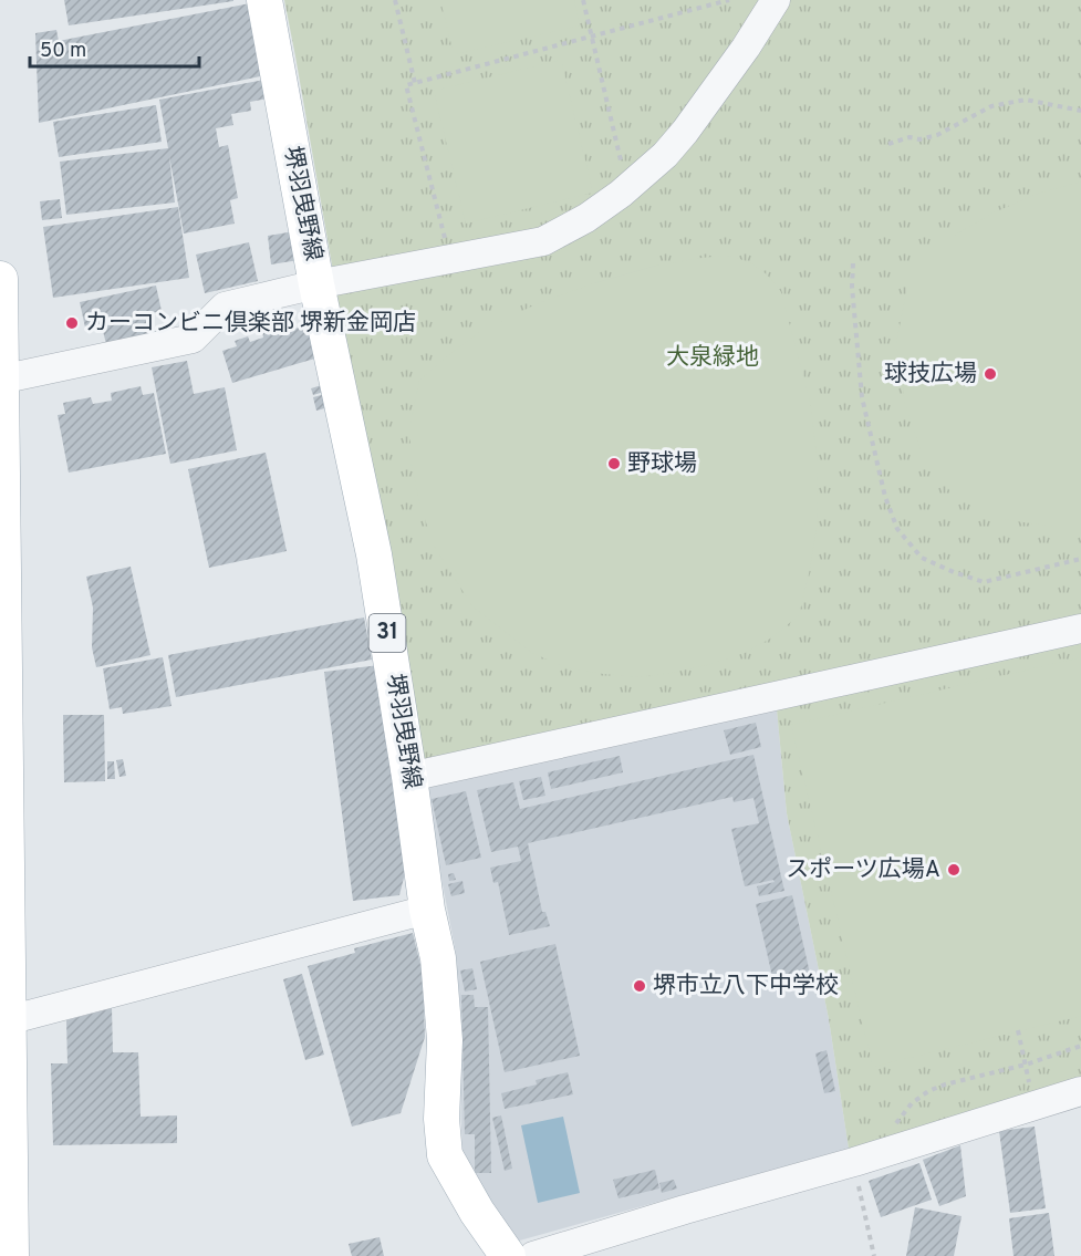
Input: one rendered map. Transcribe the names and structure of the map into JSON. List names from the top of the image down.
{
  "streets": {
    "main road": ["堺羽曳野線", "31"]
  },
  "parks": ["大泉緑地"],
  "places": [
    "カーコンビニ倶楽部 堺新金岡店",
    "球技広場",
    "野球場",
    "スポーツ広場A",
    "堺市立八下中学校"
  ],
  "scale_bar": "50 m"
}
